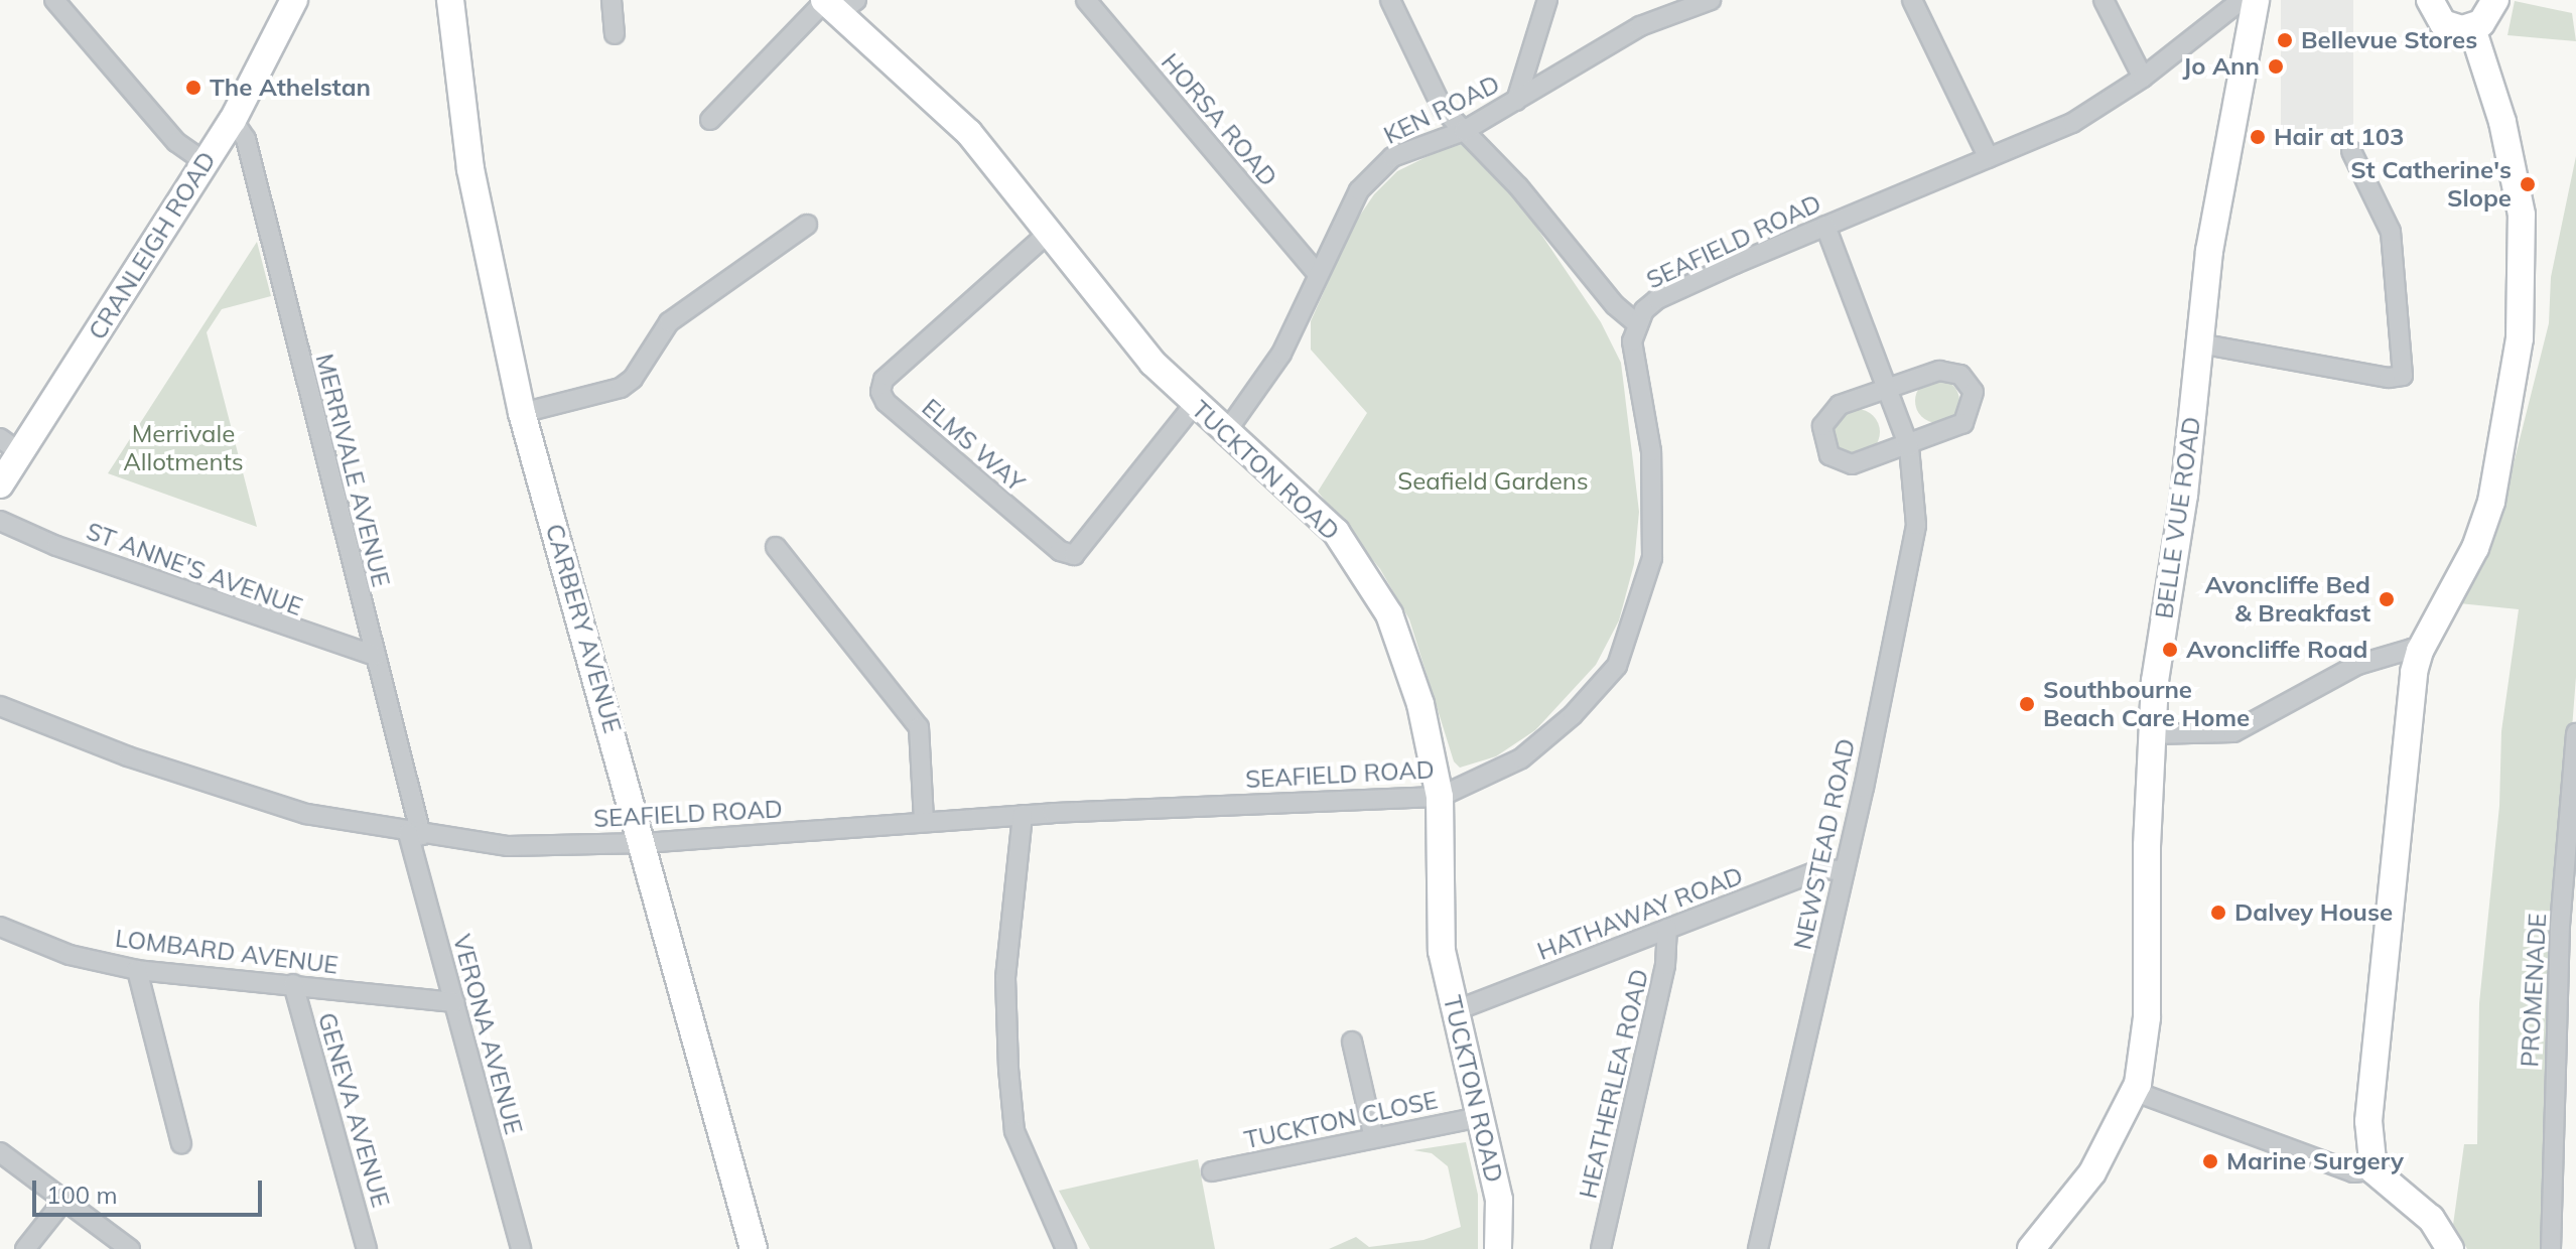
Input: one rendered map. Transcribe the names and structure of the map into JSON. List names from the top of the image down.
{
  "streets": {
    "street": [
      "KEN ROAD",
      "HORSA ROAD",
      "SEAFIELD ROAD",
      "CRANLEIGH ROAD",
      "ELMS WAY",
      "MERRIVALE AVENUE",
      "TUCKTON ROAD",
      "BELLE VUE ROAD",
      "ST ANNE'S AVENUE",
      "CARBERY AVENUE",
      "NEWSTEAD ROAD",
      "HATHAWAY ROAD",
      "LOMBARD AVENUE",
      "PROMENADE",
      "VERONA AVENUE",
      "HEATHERLEA ROAD",
      "GENEVA AVENUE",
      "TUCKTON CLOSE"
    ]
  },
  "crossings": [
    ["KEN ROAD", "HORSA ROAD"],
    ["KEN ROAD", "TUCKTON ROAD"],
    ["SEAFIELD ROAD", "MERRIVALE AVENUE"],
    ["SEAFIELD ROAD", "TUCKTON ROAD"],
    ["SEAFIELD ROAD", "CARBERY AVENUE"],
    ["SEAFIELD ROAD", "NEWSTEAD ROAD"],
    ["SEAFIELD ROAD", "VERONA AVENUE"],
    ["CRANLEIGH ROAD", "MERRIVALE AVENUE"],
    ["ELMS WAY", "TUCKTON ROAD"],
    ["MERRIVALE AVENUE", "ST ANNE'S AVENUE"],
    ["MERRIVALE AVENUE", "VERONA AVENUE"],
    ["TUCKTON ROAD", "HATHAWAY ROAD"],
    ["TUCKTON ROAD", "TUCKTON CLOSE"],
    ["NEWSTEAD ROAD", "HATHAWAY ROAD"],
    ["HATHAWAY ROAD", "HEATHERLEA ROAD"],
    ["LOMBARD AVENUE", "VERONA AVENUE"],
    ["LOMBARD AVENUE", "GENEVA AVENUE"]
  ],
  "parks": ["Merrivale Allotments", "Seafield Gardens"],
  "places": [
    "Bellevue Stores",
    "Jo Ann",
    "The Athelstan",
    "Hair at 103",
    "St Catherine's Slope",
    "Avoncliffe Bed & Breakfast",
    "Avoncliffe Road",
    "Southbourne Beach Care Home",
    "Dalvey House",
    "Marine Surgery"
  ],
  "scale_bar": "100 m"
}
